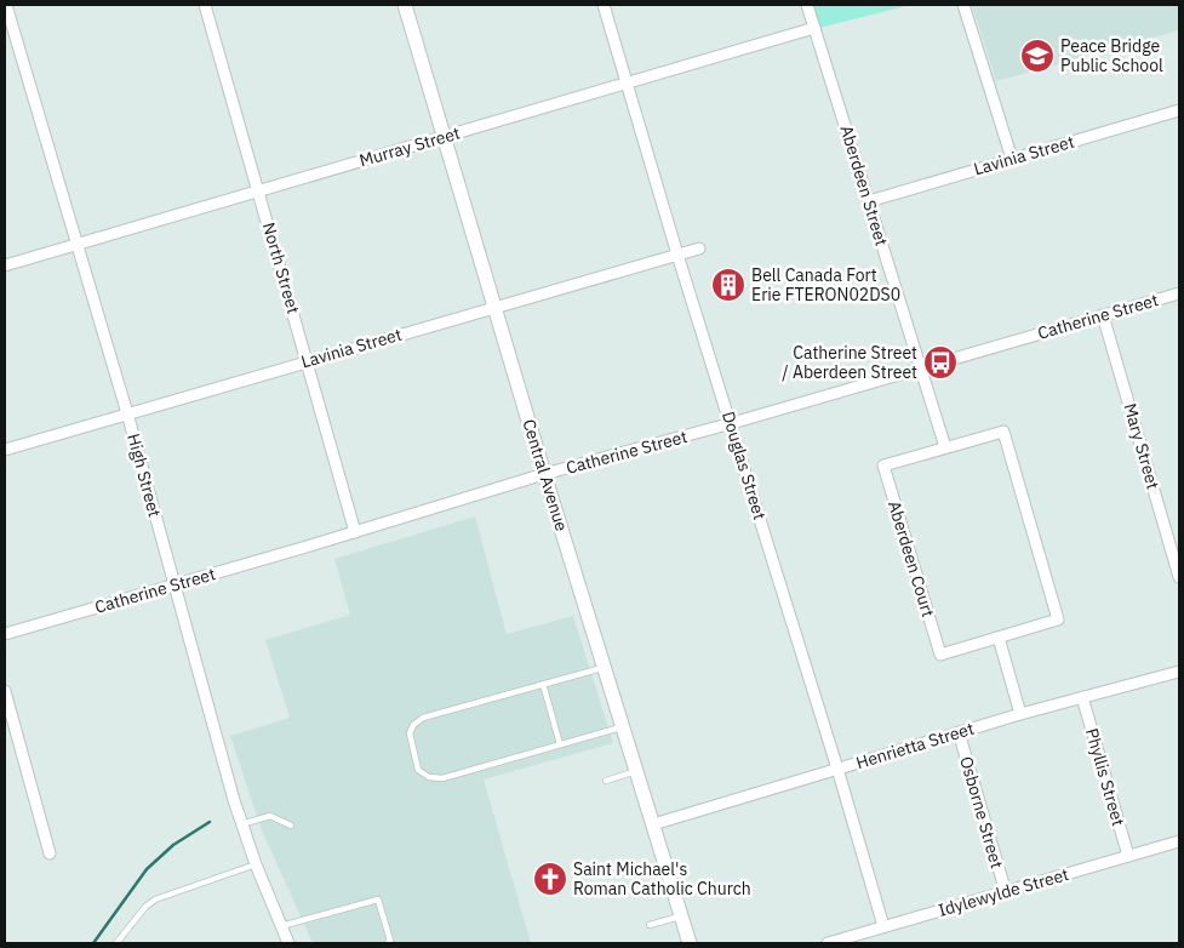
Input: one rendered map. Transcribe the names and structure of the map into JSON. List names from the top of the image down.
{
  "streets": {
    "main road": ["Central Avenue"],
    "street": [
      "Murray Street",
      "Lavinia Street",
      "Aberdeen Street",
      "North Street",
      "Catherine Street",
      "Mary Street",
      "Douglas Street",
      "High Street",
      "Aberdeen Court",
      "Henrietta Street",
      "Phyllis Street",
      "Osborne Street",
      "Idylewylde Street"
    ]
  },
  "crossings": [
    ["Murray Street", "Aberdeen Street"],
    ["Murray Street", "North Street"],
    ["Murray Street", "Douglas Street"],
    ["Murray Street", "High Street"],
    ["Murray Street", "Central Avenue"],
    ["Lavinia Street", "Aberdeen Street"],
    ["Lavinia Street", "North Street"],
    ["Lavinia Street", "Douglas Street"],
    ["Lavinia Street", "High Street"],
    ["Lavinia Street", "Central Avenue"],
    ["Aberdeen Street", "Catherine Street"],
    ["North Street", "Catherine Street"],
    ["Catherine Street", "Mary Street"],
    ["Catherine Street", "Douglas Street"],
    ["Catherine Street", "High Street"],
    ["Catherine Street", "Central Avenue"],
    ["Douglas Street", "Henrietta Street"],
    ["Douglas Street", "Idylewylde Street"],
    ["Central Avenue", "Henrietta Street"],
    ["Henrietta Street", "Phyllis Street"],
    ["Henrietta Street", "Osborne Street"],
    ["Phyllis Street", "Idylewylde Street"],
    ["Osborne Street", "Idylewylde Street"]
  ],
  "places": {
    "school or university": ["Peace Bridge Public School"],
    "building": ["Bell Canada Fort Erie FTERON02DS0"],
    "bus stop": ["Catherine Street / Aberdeen Street"],
    "church": ["Saint Michael's Roman Catholic Church"]
  }
}
